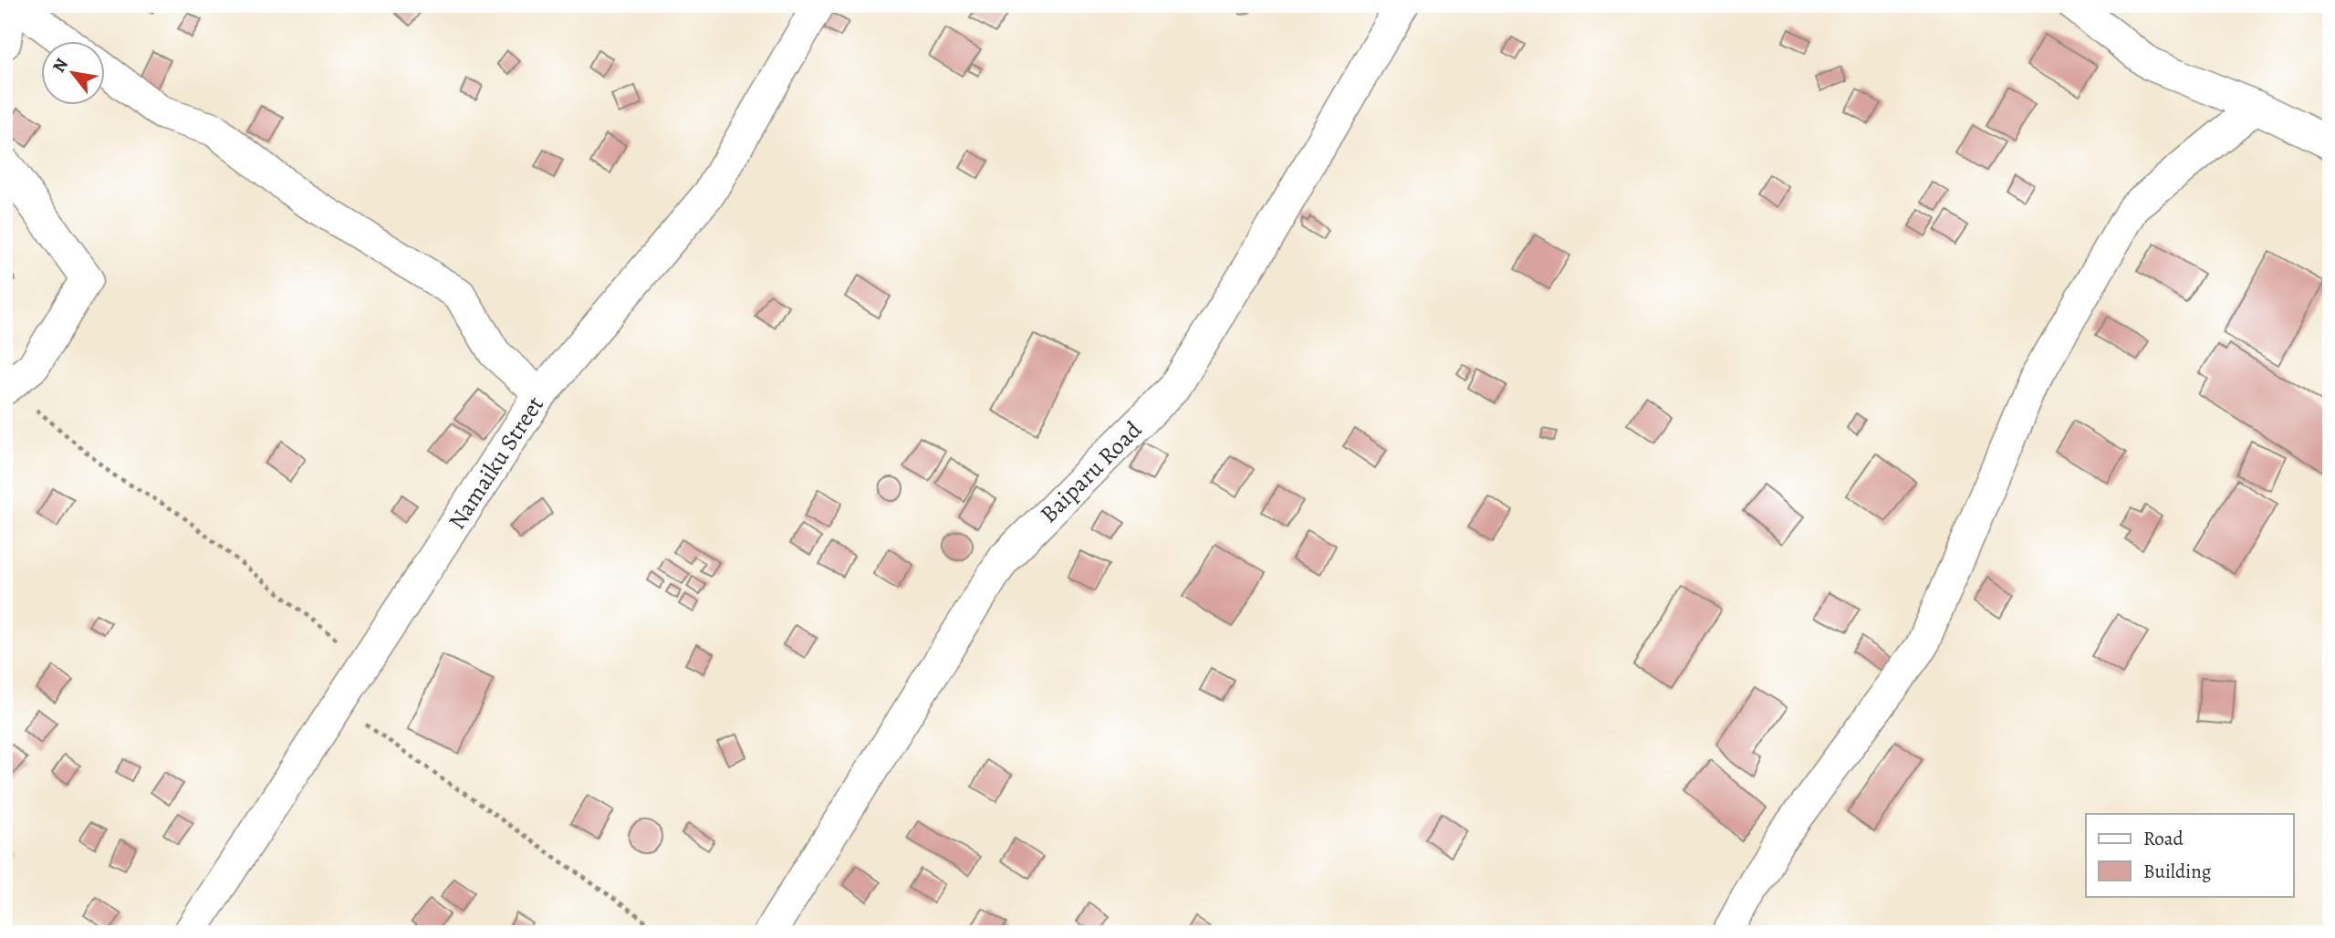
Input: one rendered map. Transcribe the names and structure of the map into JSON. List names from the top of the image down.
{
  "streets": {
    "street": ["Namaiku Street", "Baiparu Road"]
  },
  "legend": ["Road", "Building"],
  "north": "top left"
}
